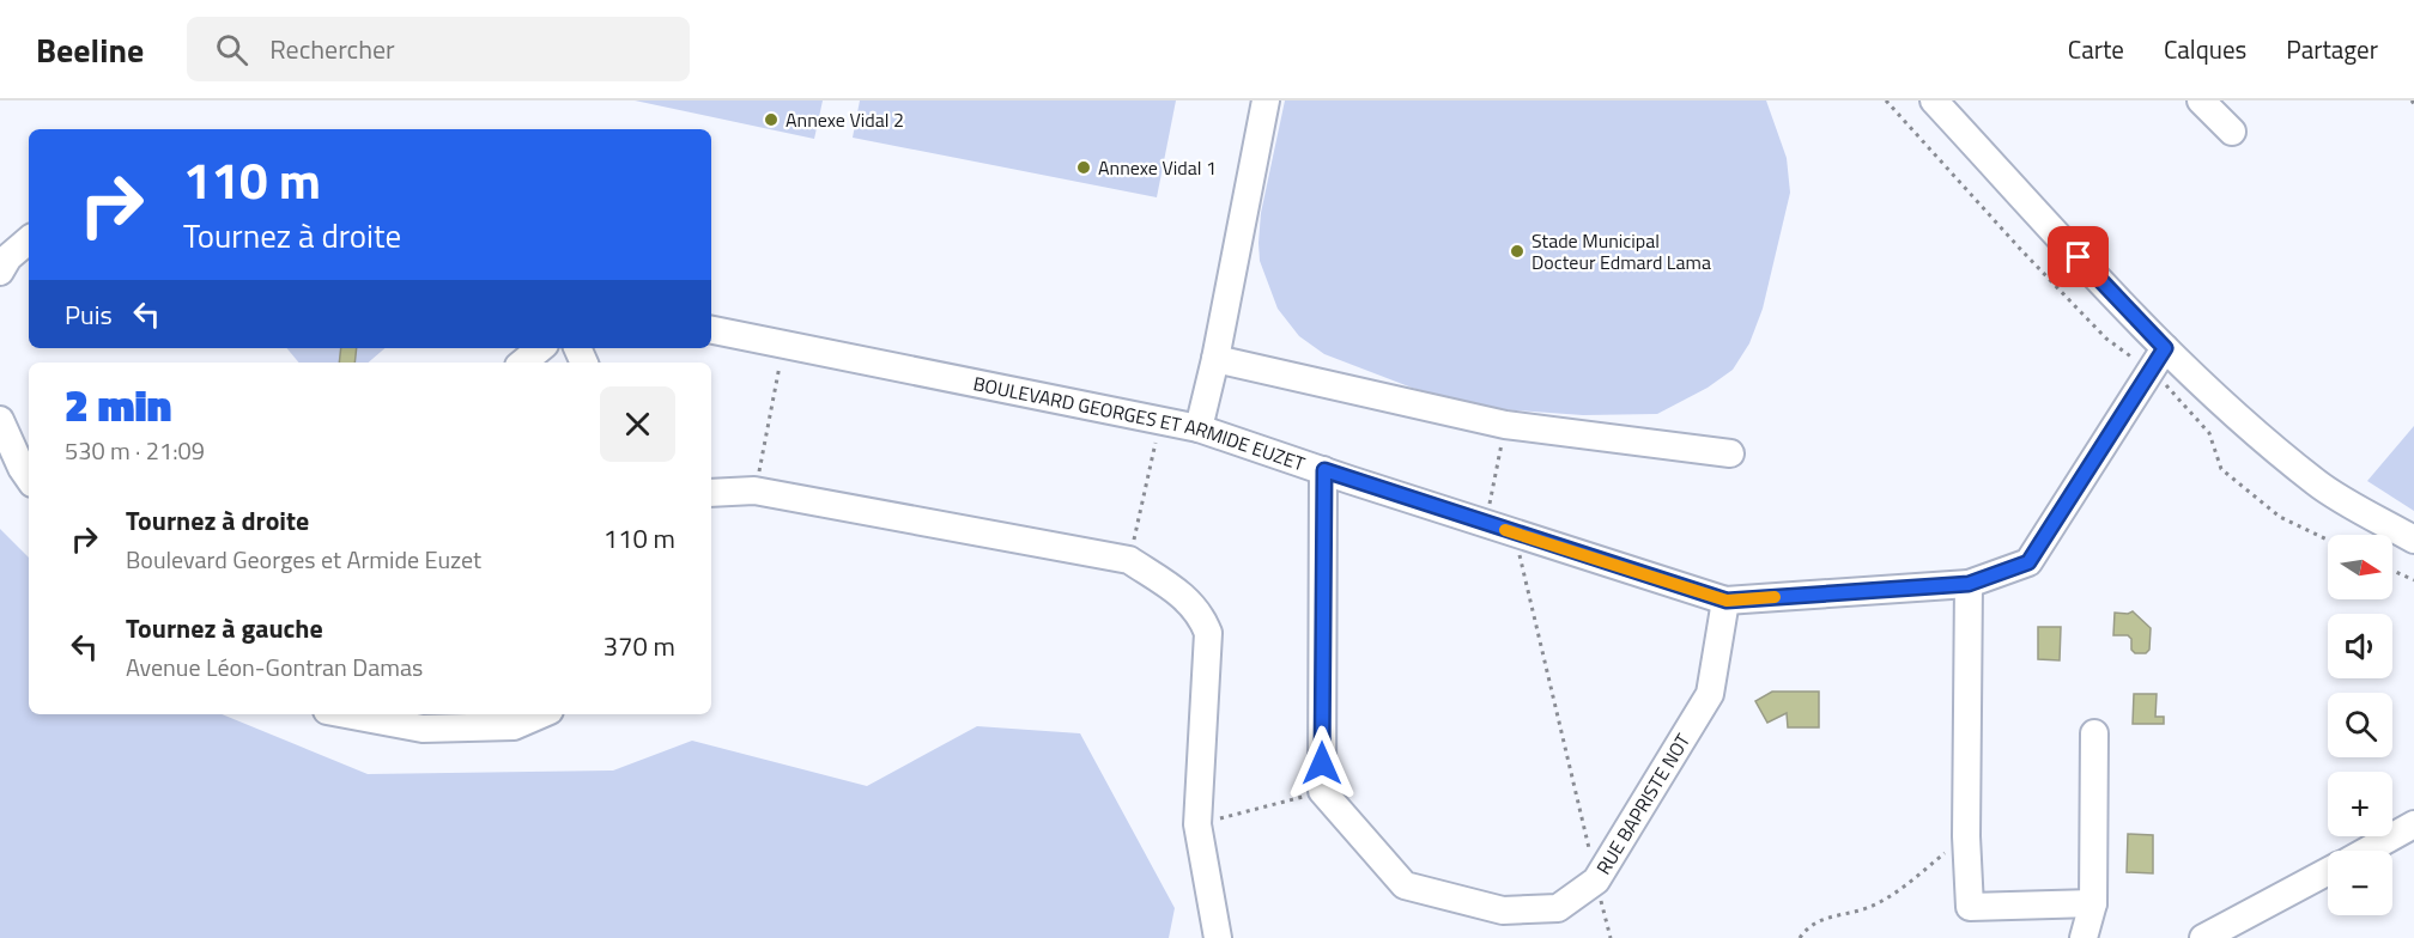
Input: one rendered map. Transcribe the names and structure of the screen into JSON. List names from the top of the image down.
{
  "streets": {
    "street": ["BOULEVARD GEORGES ET ARMIDE EUZET", "RUE BAPRISTE NOT"]
  },
  "crossings": [
    ["BOULEVARD GEORGES ET ARMIDE EUZET", "RUE BAPRISTE NOT"]
  ],
  "places": ["Annexe Vidal 2", "Annexe Vidal 1", "Stade Municipal Docteur Edmard Lama"],
  "north": "right",
  "page": {
    "header": "Beeline",
    "search": "Rechercher",
    "nav": ["Carte", "Calques", "Partager"],
    "turn": ["110 m", "Tournez à droite"],
    "then": "Puis",
    "heading": ["2 min", "530 m · 21:09"],
    "list": [
      {
        "name": "Tournez à droite",
        "note": "Boulevard Georges et Armide Euzet",
        "value": "110 m"
      },
      {
        "name": "Tournez à gauche",
        "note": "Avenue Léon-Gontran Damas",
        "value": "370 m"
      }
    ],
    "map_buttons": ["+", "−"]
  }
}
